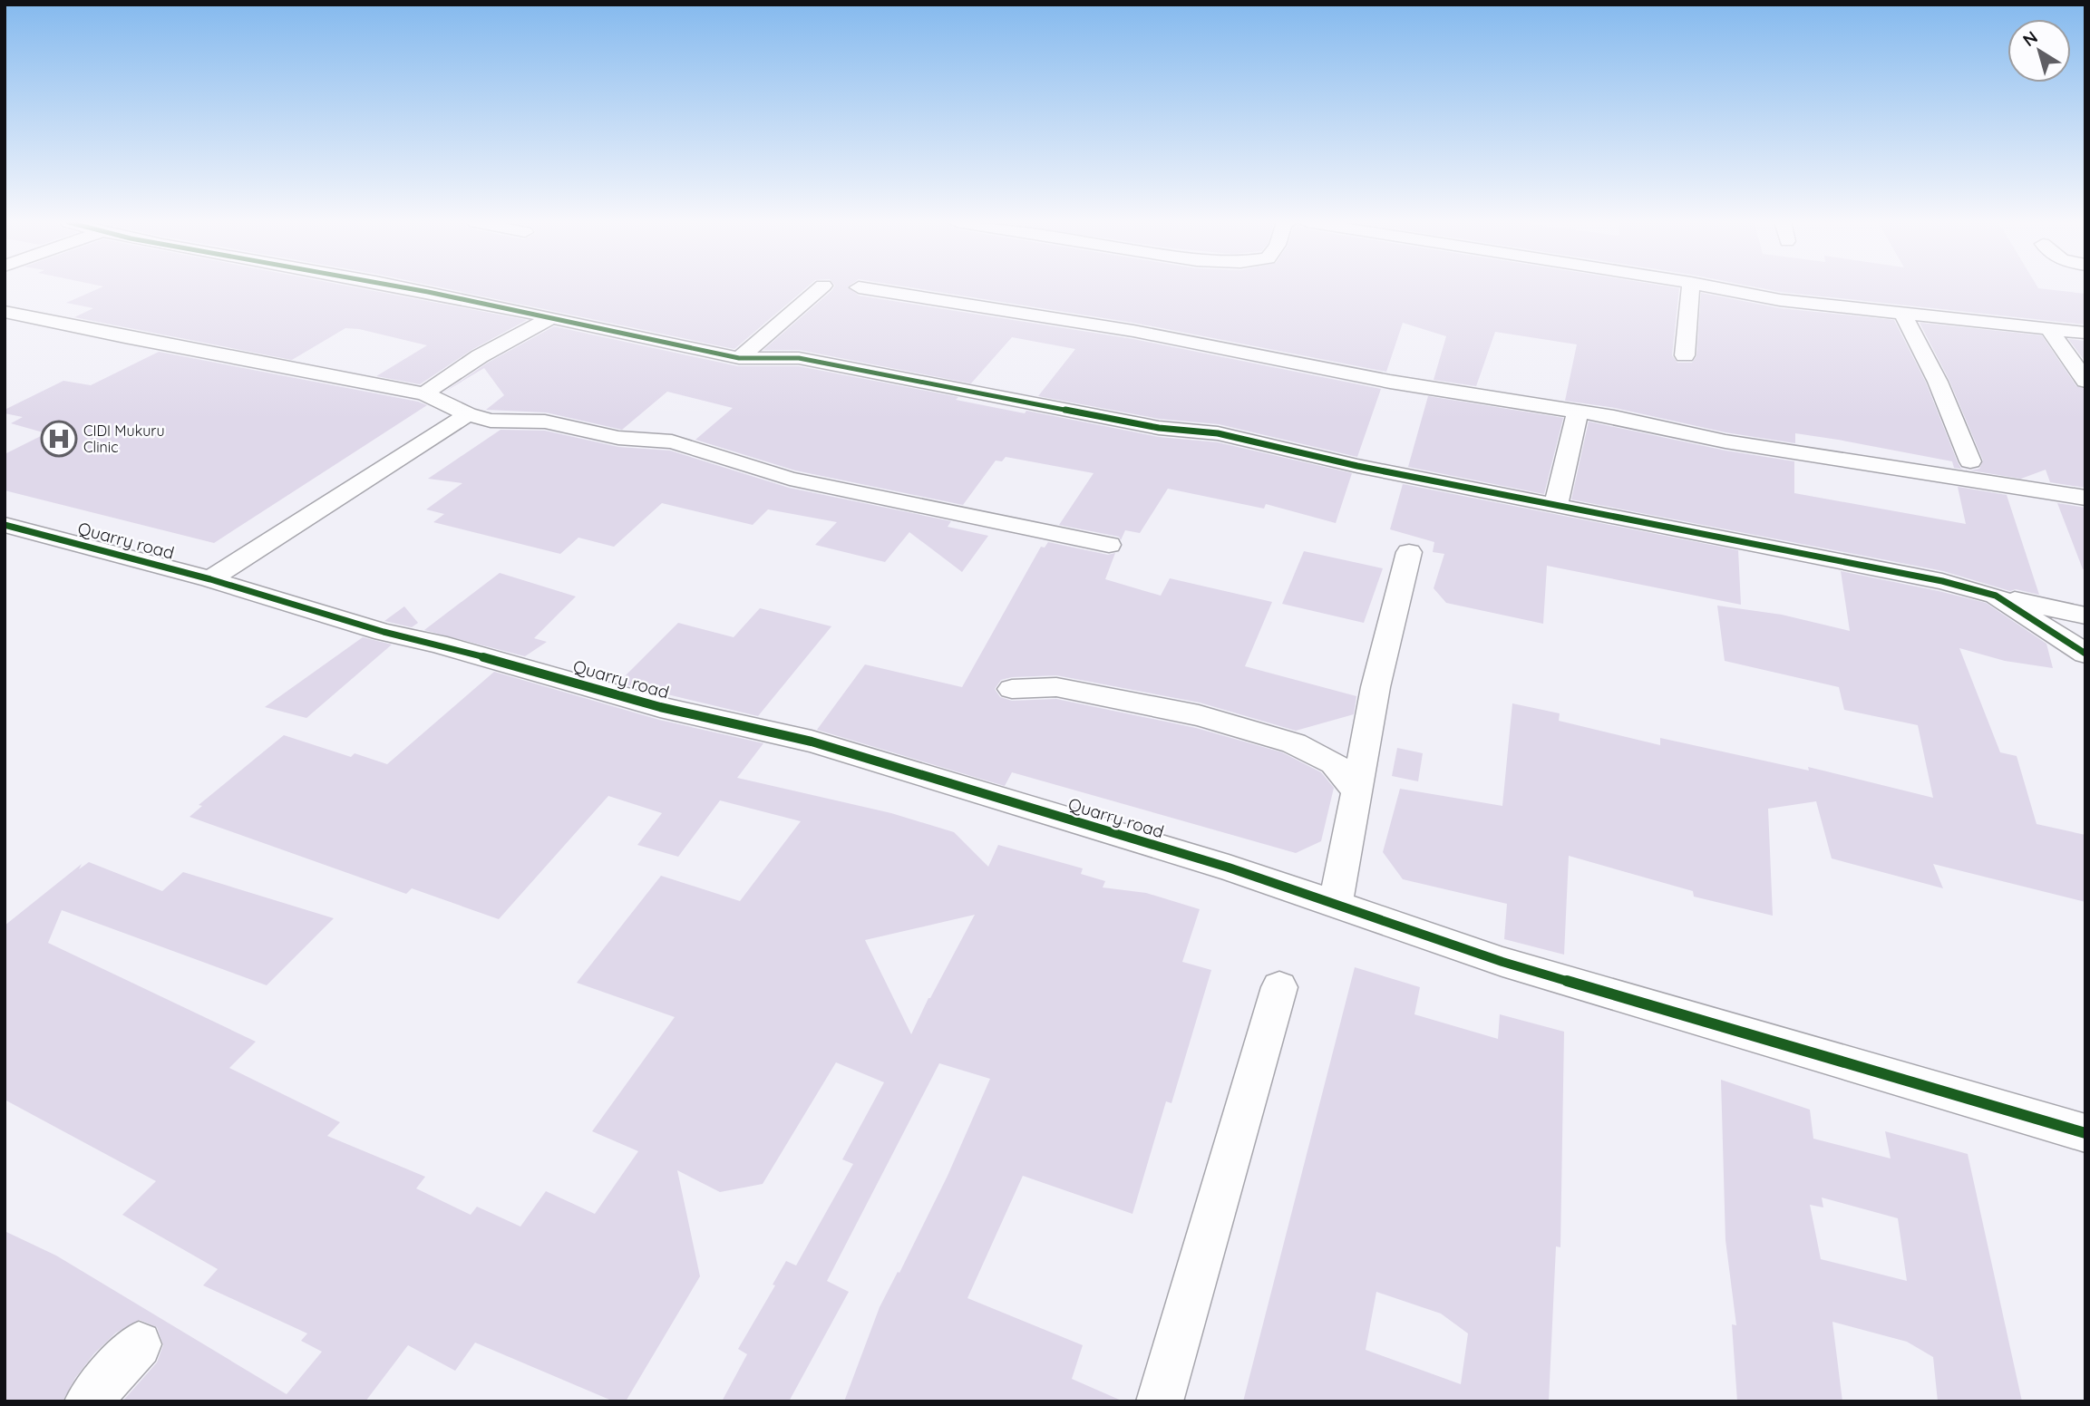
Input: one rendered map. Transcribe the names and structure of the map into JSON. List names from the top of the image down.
{
  "streets": {
    "street": ["Quarry road"]
  },
  "places": {
    "hospital": ["CIDI Mukuru Clinic"]
  },
  "north": "top left"
}
